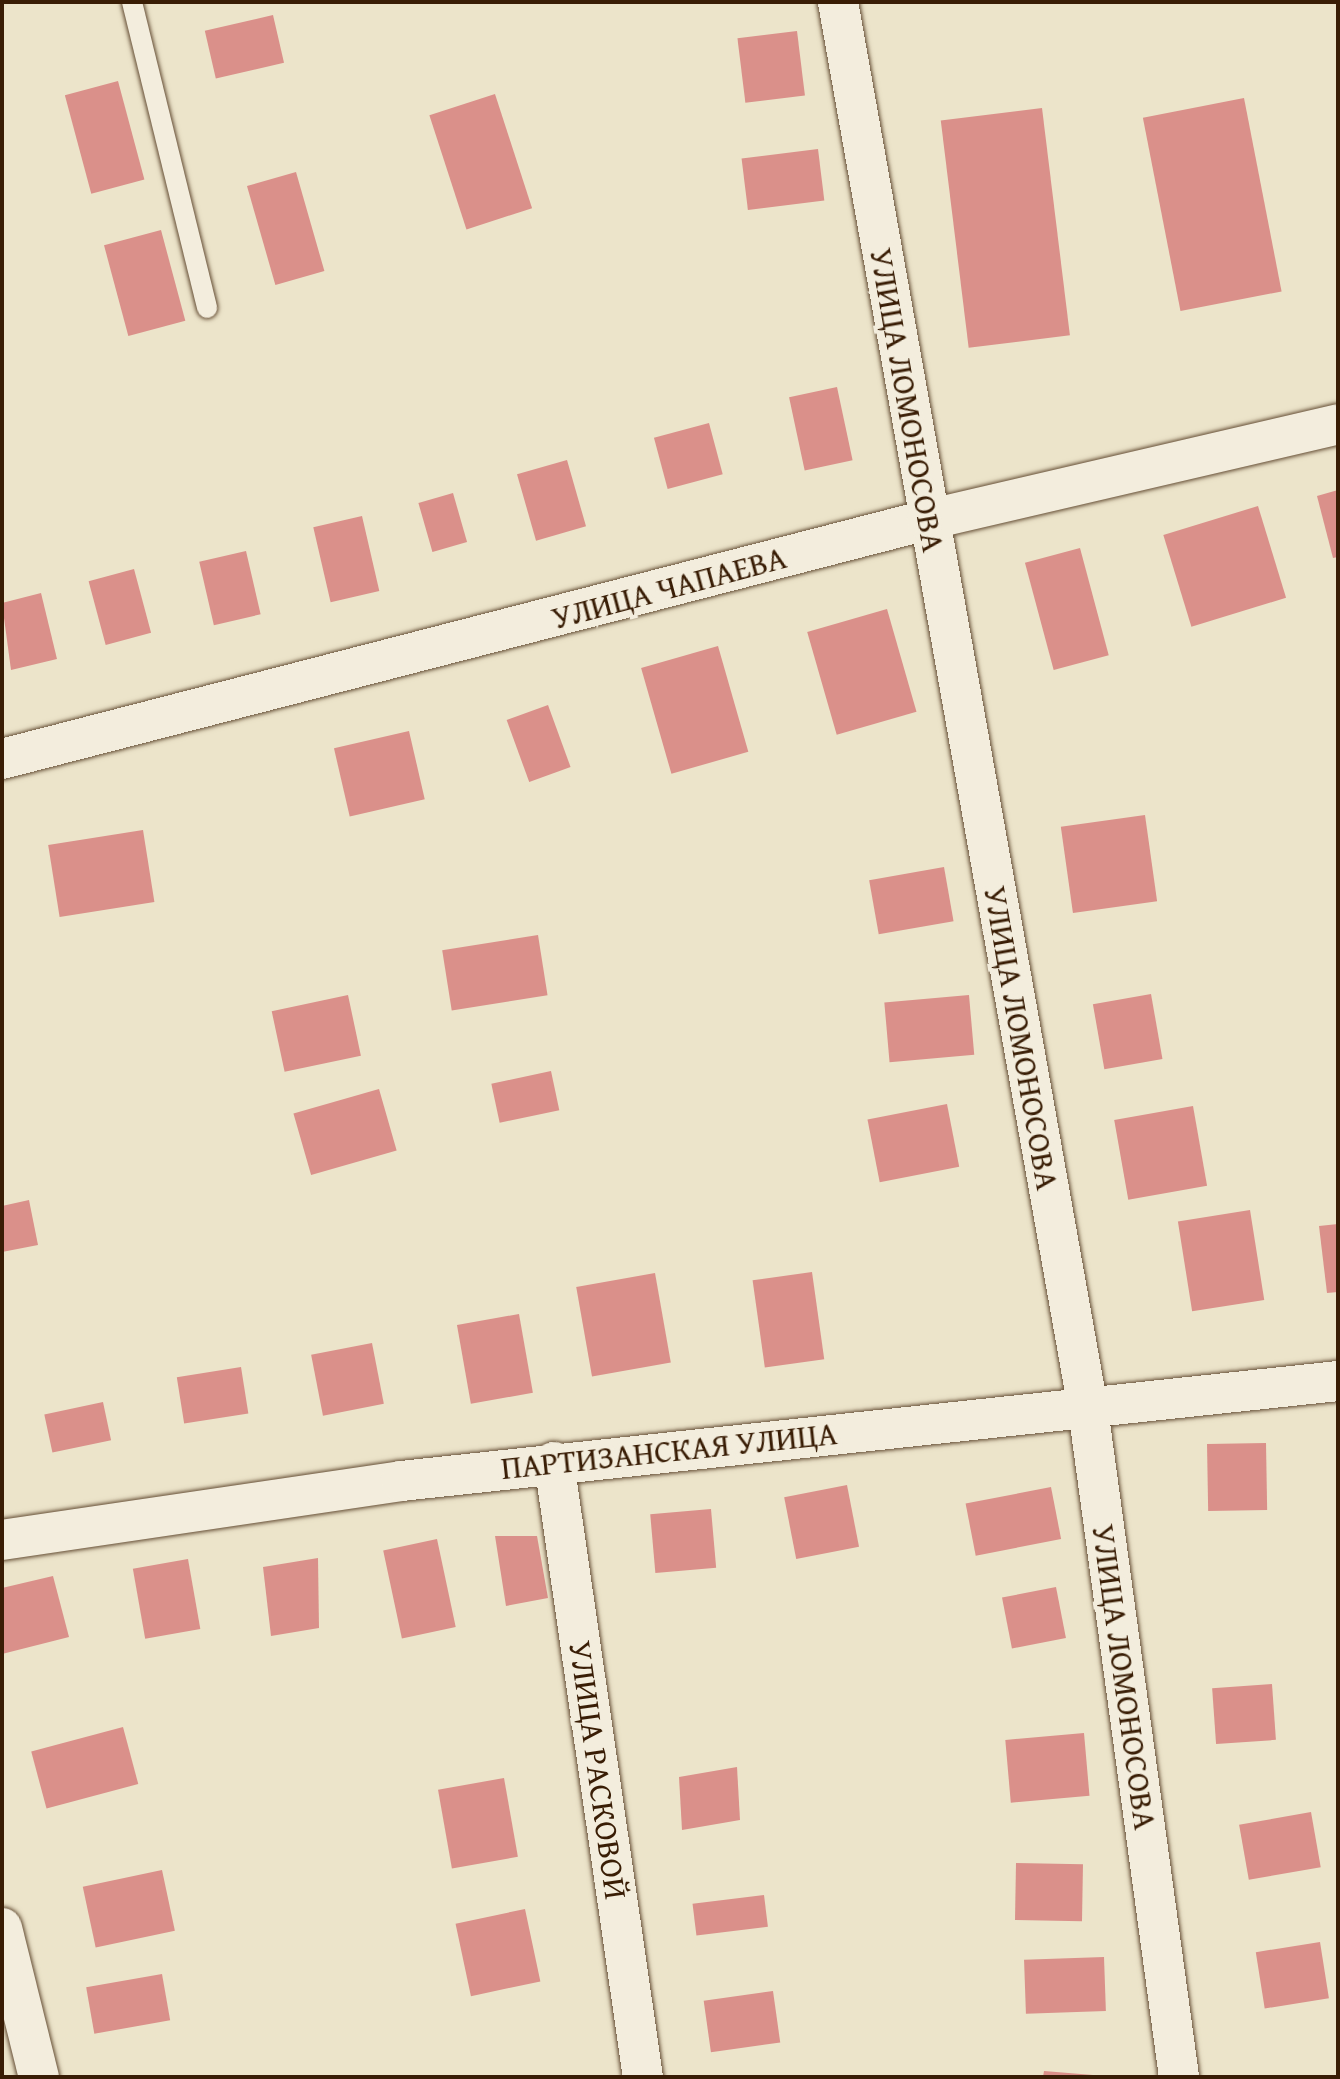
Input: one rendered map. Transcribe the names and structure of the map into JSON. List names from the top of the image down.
{
  "streets": {
    "street": [
      "УЛИЦА ЛОМОНОСОВА",
      "УЛИЦА ЧАПАЕВА",
      "ПАРТИЗАНСКАЯ УЛИЦА",
      "УЛИЦА РАСКОВОЙ"
    ]
  },
  "crossings": [
    ["УЛИЦА ЛОМОНОСОВА", "УЛИЦА ЧАПАЕВА"],
    ["УЛИЦА ЛОМОНОСОВА", "ПАРТИЗАНСКАЯ УЛИЦА"],
    ["ПАРТИЗАНСКАЯ УЛИЦА", "УЛИЦА РАСКОВОЙ"]
  ]
}
